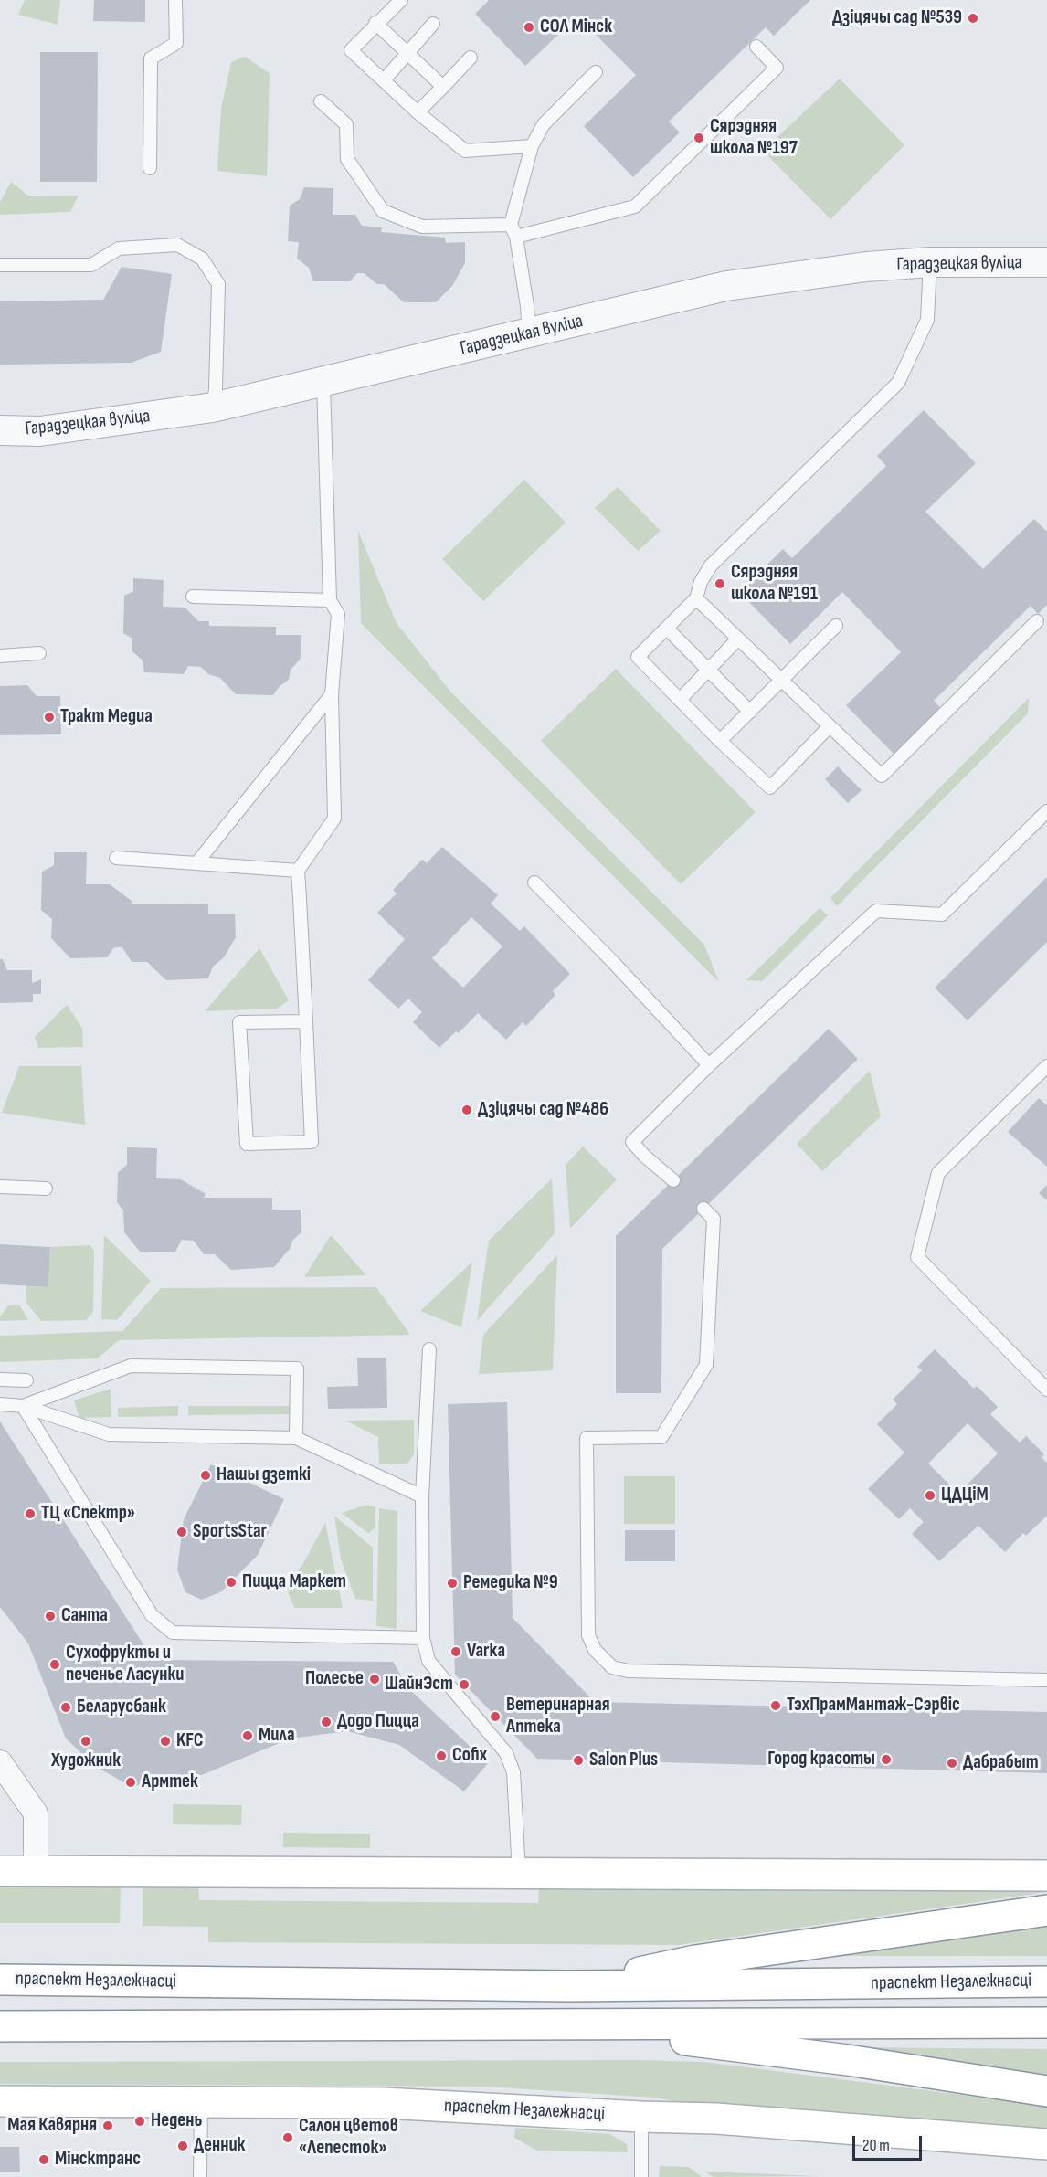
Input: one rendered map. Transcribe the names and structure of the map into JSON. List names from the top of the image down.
{
  "streets": {
    "main road": ["праспект Незалежнасці"],
    "street": ["Гарадзецкая вуліца"]
  },
  "places": [
    "Дзіцячы сад №539",
    "СОЛ Мінск",
    "Сярэдняя школа №197",
    "Сярэдняя школа №191",
    "Тракт Медиа",
    "Дзіцячы сад №486",
    "Нашы дзеткі",
    "ЦДЦіМ",
    "ТЦ «Спектр»",
    "SportsStar",
    "Пицца Маркет",
    "Ремедика №9",
    "Санта",
    "Varka",
    "Сухофрукты и печенье Ласунки",
    "Полесье",
    "ШайнЭст",
    "ТэхПрамМантаж-Сэрвіс",
    "Беларусбанк",
    "Ветеринарная Аптека",
    "Додо Пицца",
    "Мила",
    "Художник",
    "KFC",
    "Cofix",
    "Город красоты",
    "Salon Plus",
    "Дабрабыт",
    "Армтек",
    "Недень",
    "Мая Кавярня",
    "Салон цветов «Лепесток»",
    "Денник",
    "Мінсктранс"
  ],
  "scale_bar": "20 m"
}
